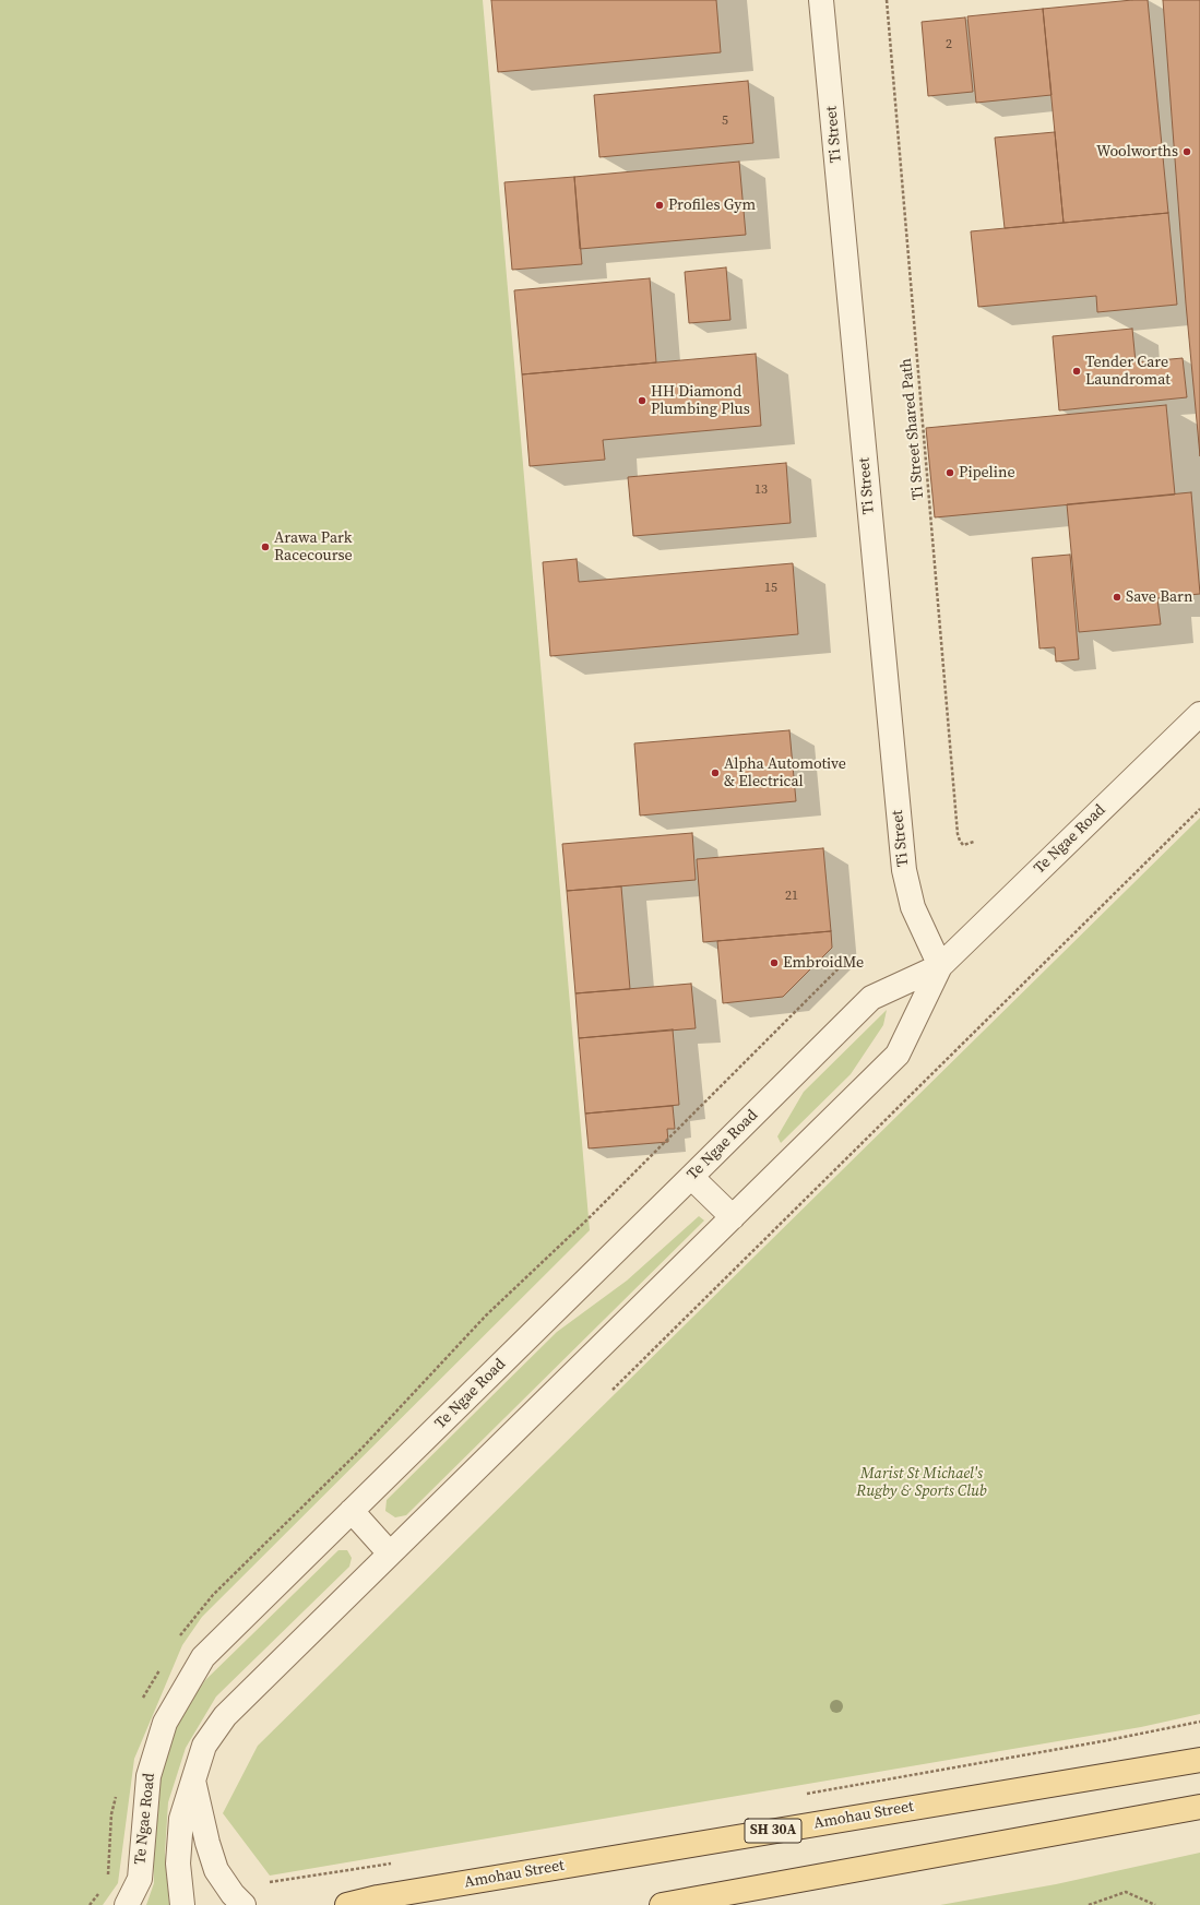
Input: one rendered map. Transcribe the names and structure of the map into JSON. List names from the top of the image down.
{
  "streets": {
    "main road": ["Amohau Street", "SH 30A"],
    "street": ["Ti Street", "Te Ngae Road"],
    "path": ["Ti Street Shared Path"]
  },
  "crossings": [
    ["Ti Street", "Te Ngae Road"]
  ],
  "parks": ["Marist St Michael's Rugby & Sports Club"],
  "places": [
    "Woolworths",
    "Profiles Gym",
    "Tender Care Laundromat",
    "HH Diamond Plumbing Plus",
    "Pipeline",
    "Arawa Park Racecourse",
    "Save Barn",
    "Alpha Automotive & Electrical",
    "EmbroidMe"
  ],
  "house_numbers": [
    "2",
    "5",
    "13",
    "15",
    "21"
  ]
}
